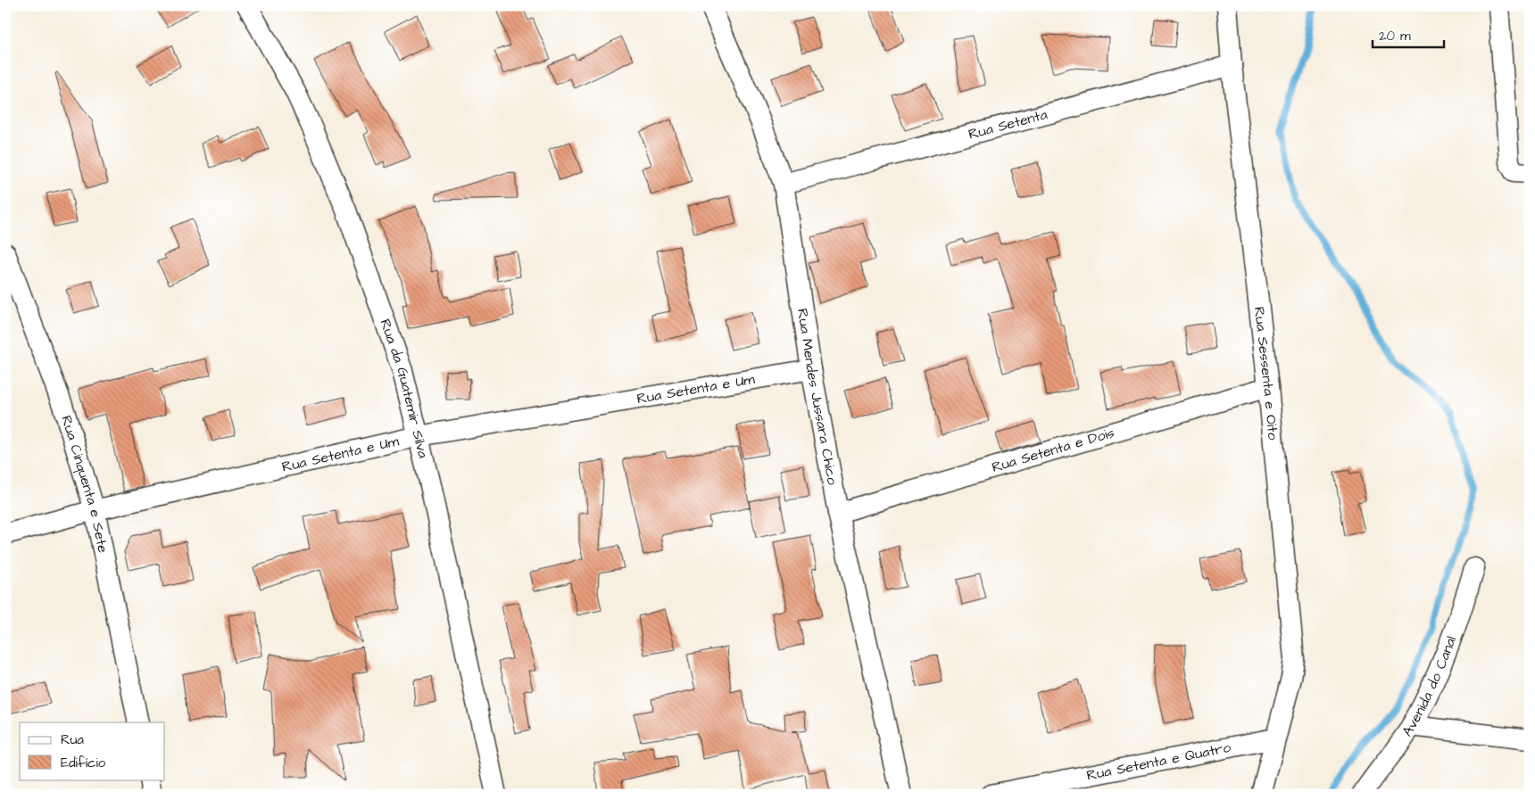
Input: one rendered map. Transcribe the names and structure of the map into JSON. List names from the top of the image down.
{
  "streets": {
    "street": [
      "Rua Setenta",
      "Rua Sessenta e Oito",
      "Rua Setenta e Um",
      "Rua da Guatemir Silva",
      "Rua Mendes Jussara Chico",
      "Rua Setenta e Dois",
      "Rua Cinquenta e Sete",
      "Avenida do Canal",
      "Rua Setenta e Quatro"
    ]
  },
  "crossings": [
    ["Rua Setenta", "Rua Sessenta e Oito"],
    ["Rua Setenta", "Rua Mendes Jussara Chico"],
    ["Rua Sessenta e Oito", "Rua Setenta e Dois"],
    ["Rua Sessenta e Oito", "Rua Setenta e Quatro"],
    ["Rua Setenta e Um", "Rua da Guatemir Silva"],
    ["Rua Setenta e Um", "Rua Mendes Jussara Chico"],
    ["Rua Setenta e Um", "Rua Cinquenta e Sete"],
    ["Rua Mendes Jussara Chico", "Rua Setenta e Dois"]
  ],
  "legend": ["Rua", "Edifício"],
  "scale_bar": "20 m"
}
